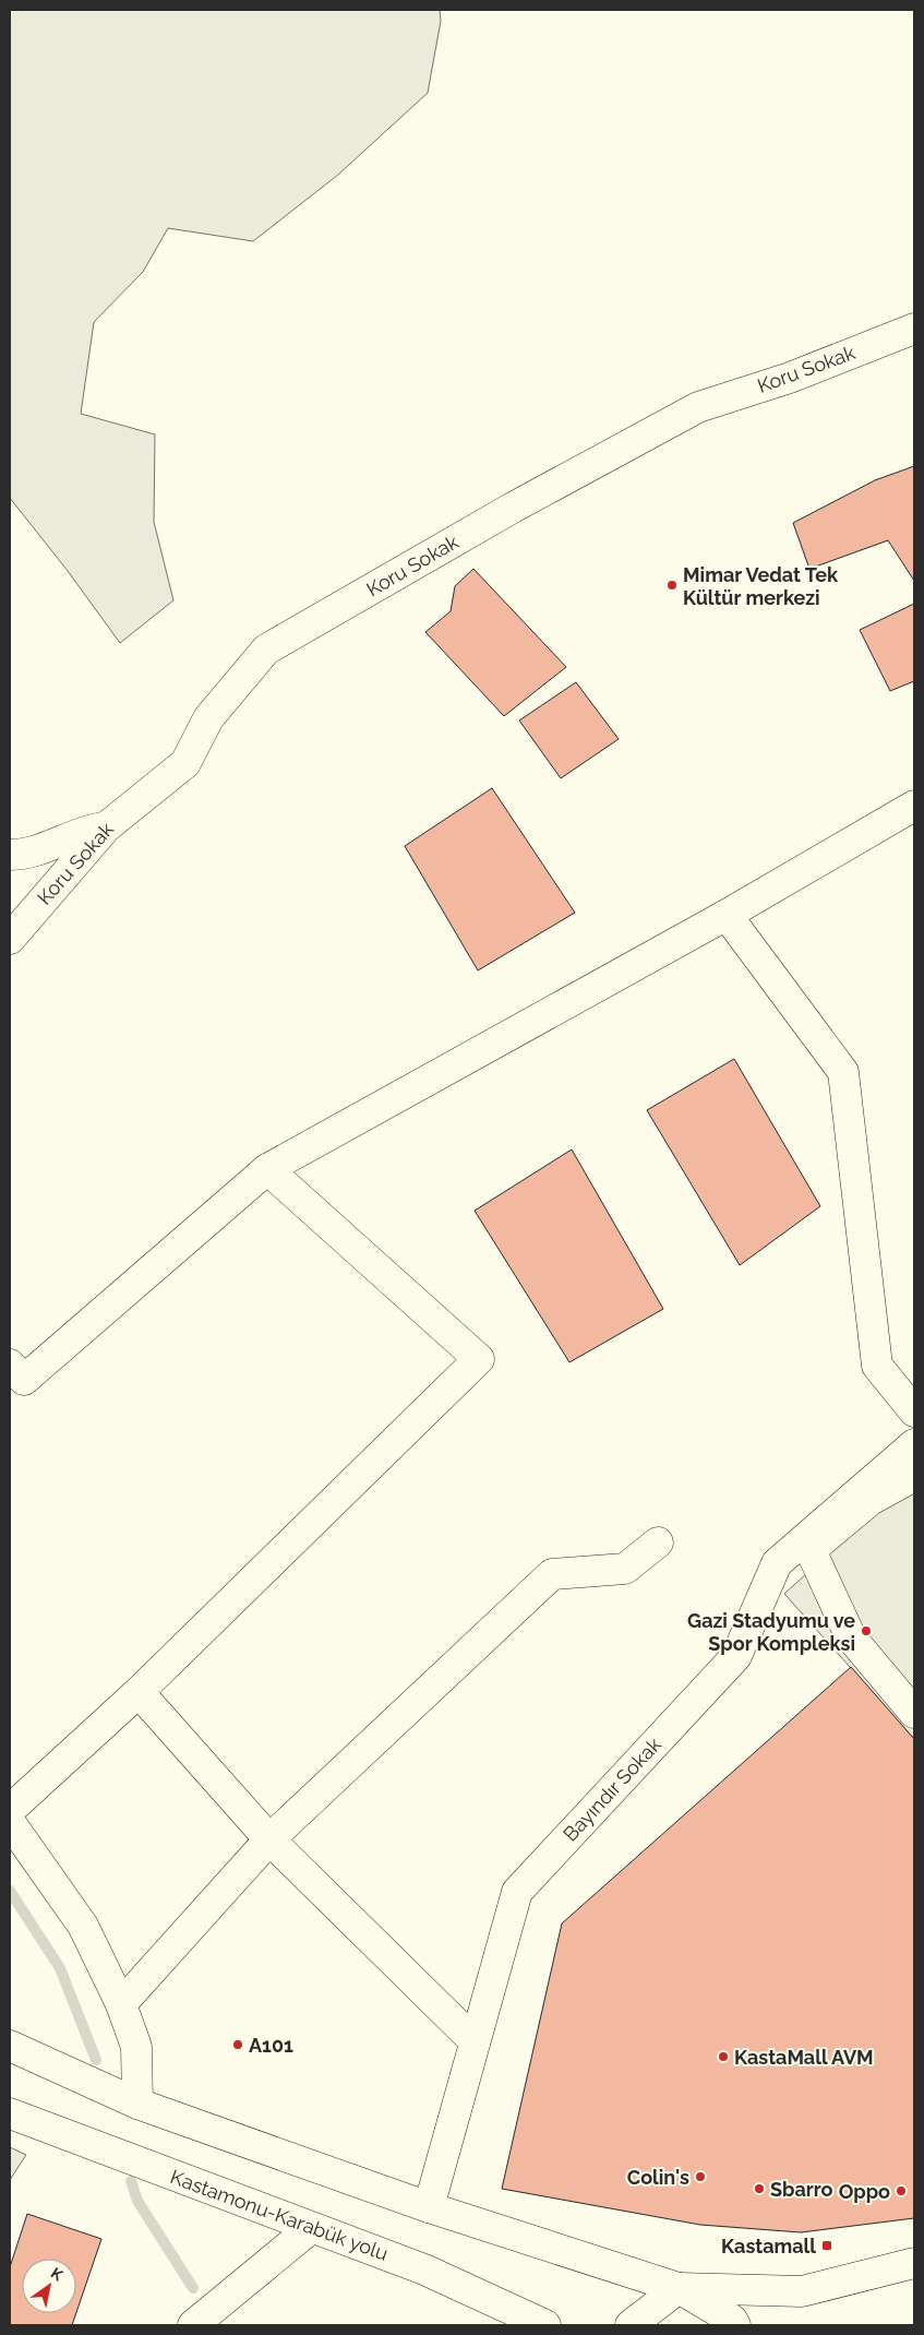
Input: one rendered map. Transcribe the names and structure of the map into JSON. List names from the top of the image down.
{
  "streets": {
    "main road": ["Koru Sokak", "Bayındır Sokak", "Kastamonu-Karabük yolu"]
  },
  "places": {
    "other": [
      "Mimar Vedat Tek Kültür merkezi",
      "Gazi Stadyumu ve Spor Kompleksi",
      "A101",
      "KastaMall AVM",
      "Colin's",
      "Sbarro",
      "Oppo"
    ],
    "transit": ["Kastamall"]
  },
  "north": "top right"
}
